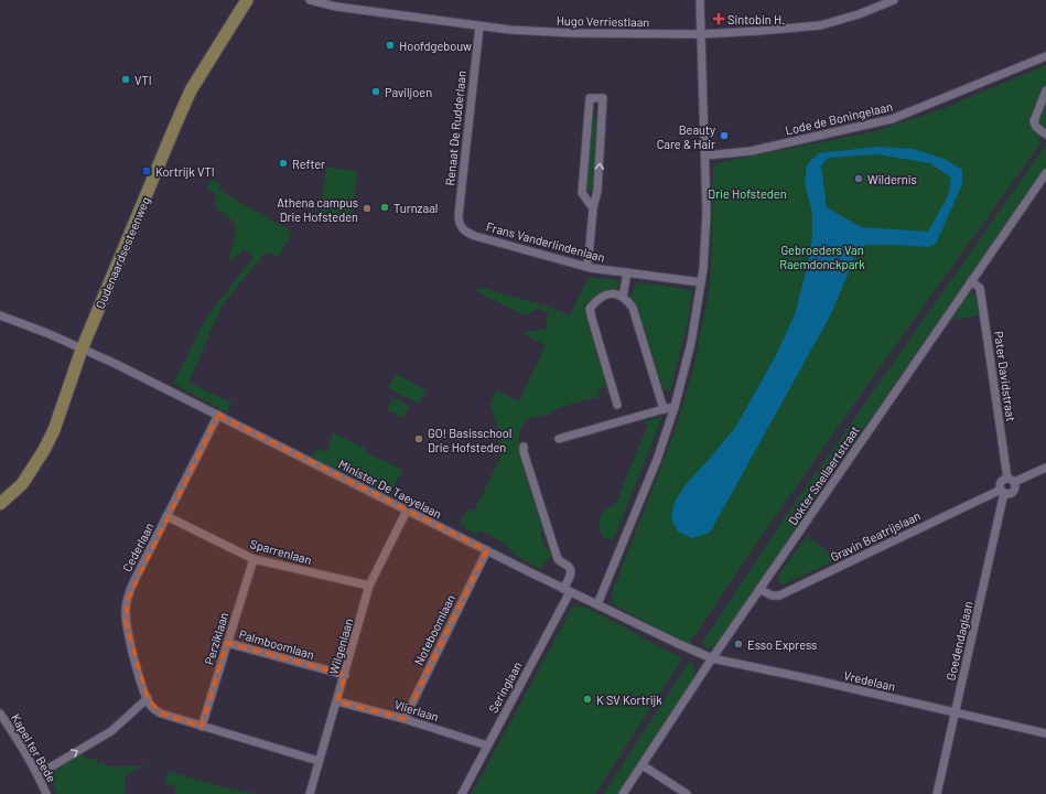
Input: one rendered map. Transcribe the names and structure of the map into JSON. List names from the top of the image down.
{
  "streets": {
    "main road": ["Oudenaardsesteenweg"],
    "street": [
      "Hugo Verriestlaan",
      "Lode de Boningelaan",
      "Renaat De Rudderlaan",
      "Frans Vanderlindenlaan",
      "Pater Davidstraat",
      "Dokter Snellaertstraat",
      "Minister De Taeyelaan",
      "Gravin Beatrijslaan",
      "Cederlaan",
      "Sparrenlaan",
      "Noteboomlaan",
      "Perziklaan",
      "Goedendaglaan",
      "Palmboomlaan",
      "Wilgenlaan",
      "Vredelaan",
      "Seringlaan",
      "Vlierlaan",
      "Kapel ter Bede"
    ]
  },
  "crossings": [
    ["Hugo Verriestlaan", "Renaat De Rudderlaan"],
    ["Renaat De Rudderlaan", "Frans Vanderlindenlaan"],
    ["Oudenaardsesteenweg", "Minister De Taeyelaan"],
    ["Pater Davidstraat", "Dokter Snellaertstraat"],
    ["Pater Davidstraat", "Gravin Beatrijslaan"],
    ["Pater Davidstraat", "Goedendaglaan"],
    ["Dokter Snellaertstraat", "Gravin Beatrijslaan"],
    ["Dokter Snellaertstraat", "Vredelaan"],
    ["Minister De Taeyelaan", "Cederlaan"],
    ["Minister De Taeyelaan", "Noteboomlaan"],
    ["Minister De Taeyelaan", "Wilgenlaan"],
    ["Minister De Taeyelaan", "Vredelaan"],
    ["Minister De Taeyelaan", "Seringlaan"],
    ["Gravin Beatrijslaan", "Goedendaglaan"],
    ["Cederlaan", "Sparrenlaan"],
    ["Cederlaan", "Perziklaan"],
    ["Cederlaan", "Wilgenlaan"],
    ["Sparrenlaan", "Perziklaan"],
    ["Sparrenlaan", "Wilgenlaan"],
    ["Noteboomlaan", "Vlierlaan"],
    ["Perziklaan", "Palmboomlaan"],
    ["Goedendaglaan", "Vredelaan"],
    ["Palmboomlaan", "Wilgenlaan"],
    ["Wilgenlaan", "Vlierlaan"],
    ["Seringlaan", "Vlierlaan"]
  ],
  "parks": ["Drie Hofsteden", "Gebroeders Van Raemdonckpark"],
  "places": {
    "health": ["Sintobin H."],
    "other": [
      "Hoofdgebouw",
      "VTI",
      "Paviljoen",
      "Beauty Care & Hair",
      "Refter",
      "Wildernis",
      "Turnzaal",
      "Athena campus Drie Hofsteden",
      "GO! Basisschool Drie Hofsteden",
      "Esso Express",
      "K SV Kortrijk"
    ],
    "transit": ["Kortrijk VTI"]
  }
}
